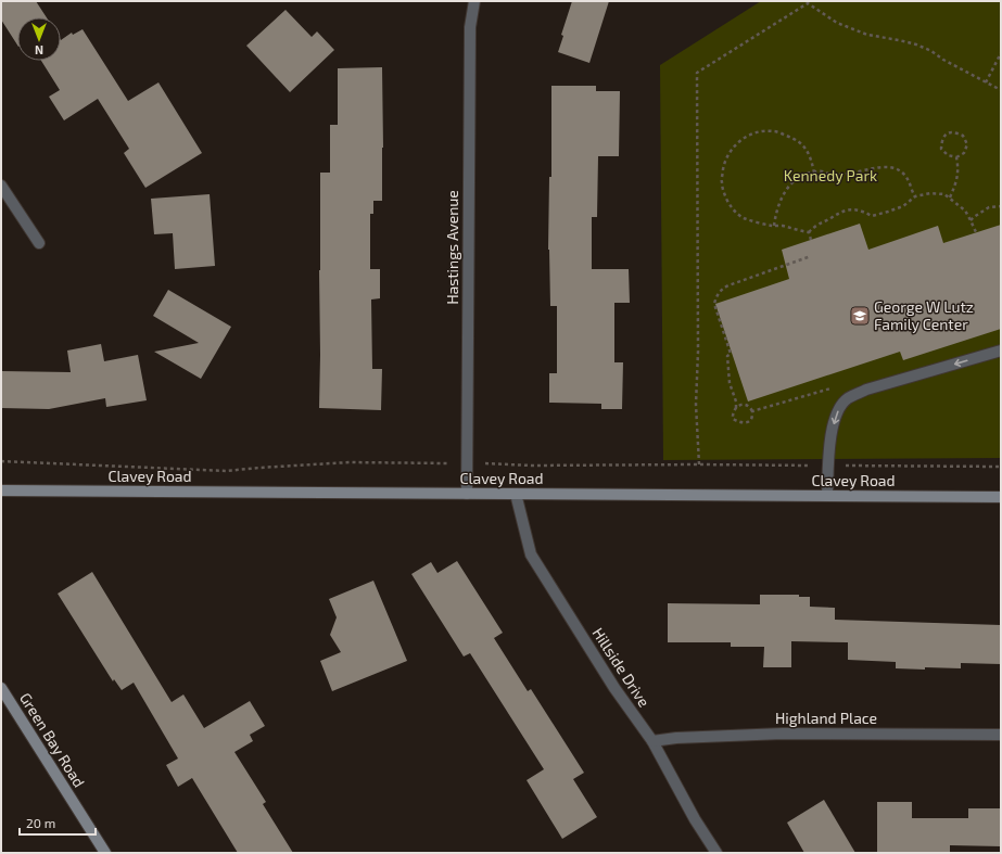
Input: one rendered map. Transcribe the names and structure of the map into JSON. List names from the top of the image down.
{
  "streets": {
    "main road": ["Clavey Road", "Green Bay Road"],
    "street": ["Hastings Avenue", "Hillside Drive", "Highland Place"]
  },
  "crossings": [
    ["Hastings Avenue", "Clavey Road"],
    ["Clavey Road", "Hillside Drive"],
    ["Hillside Drive", "Highland Place"]
  ],
  "parks": ["Kennedy Park"],
  "places": {
    "school or university": ["George W Lutz Family Center"]
  },
  "scale_bar": "20 m",
  "north": "bottom"
}
